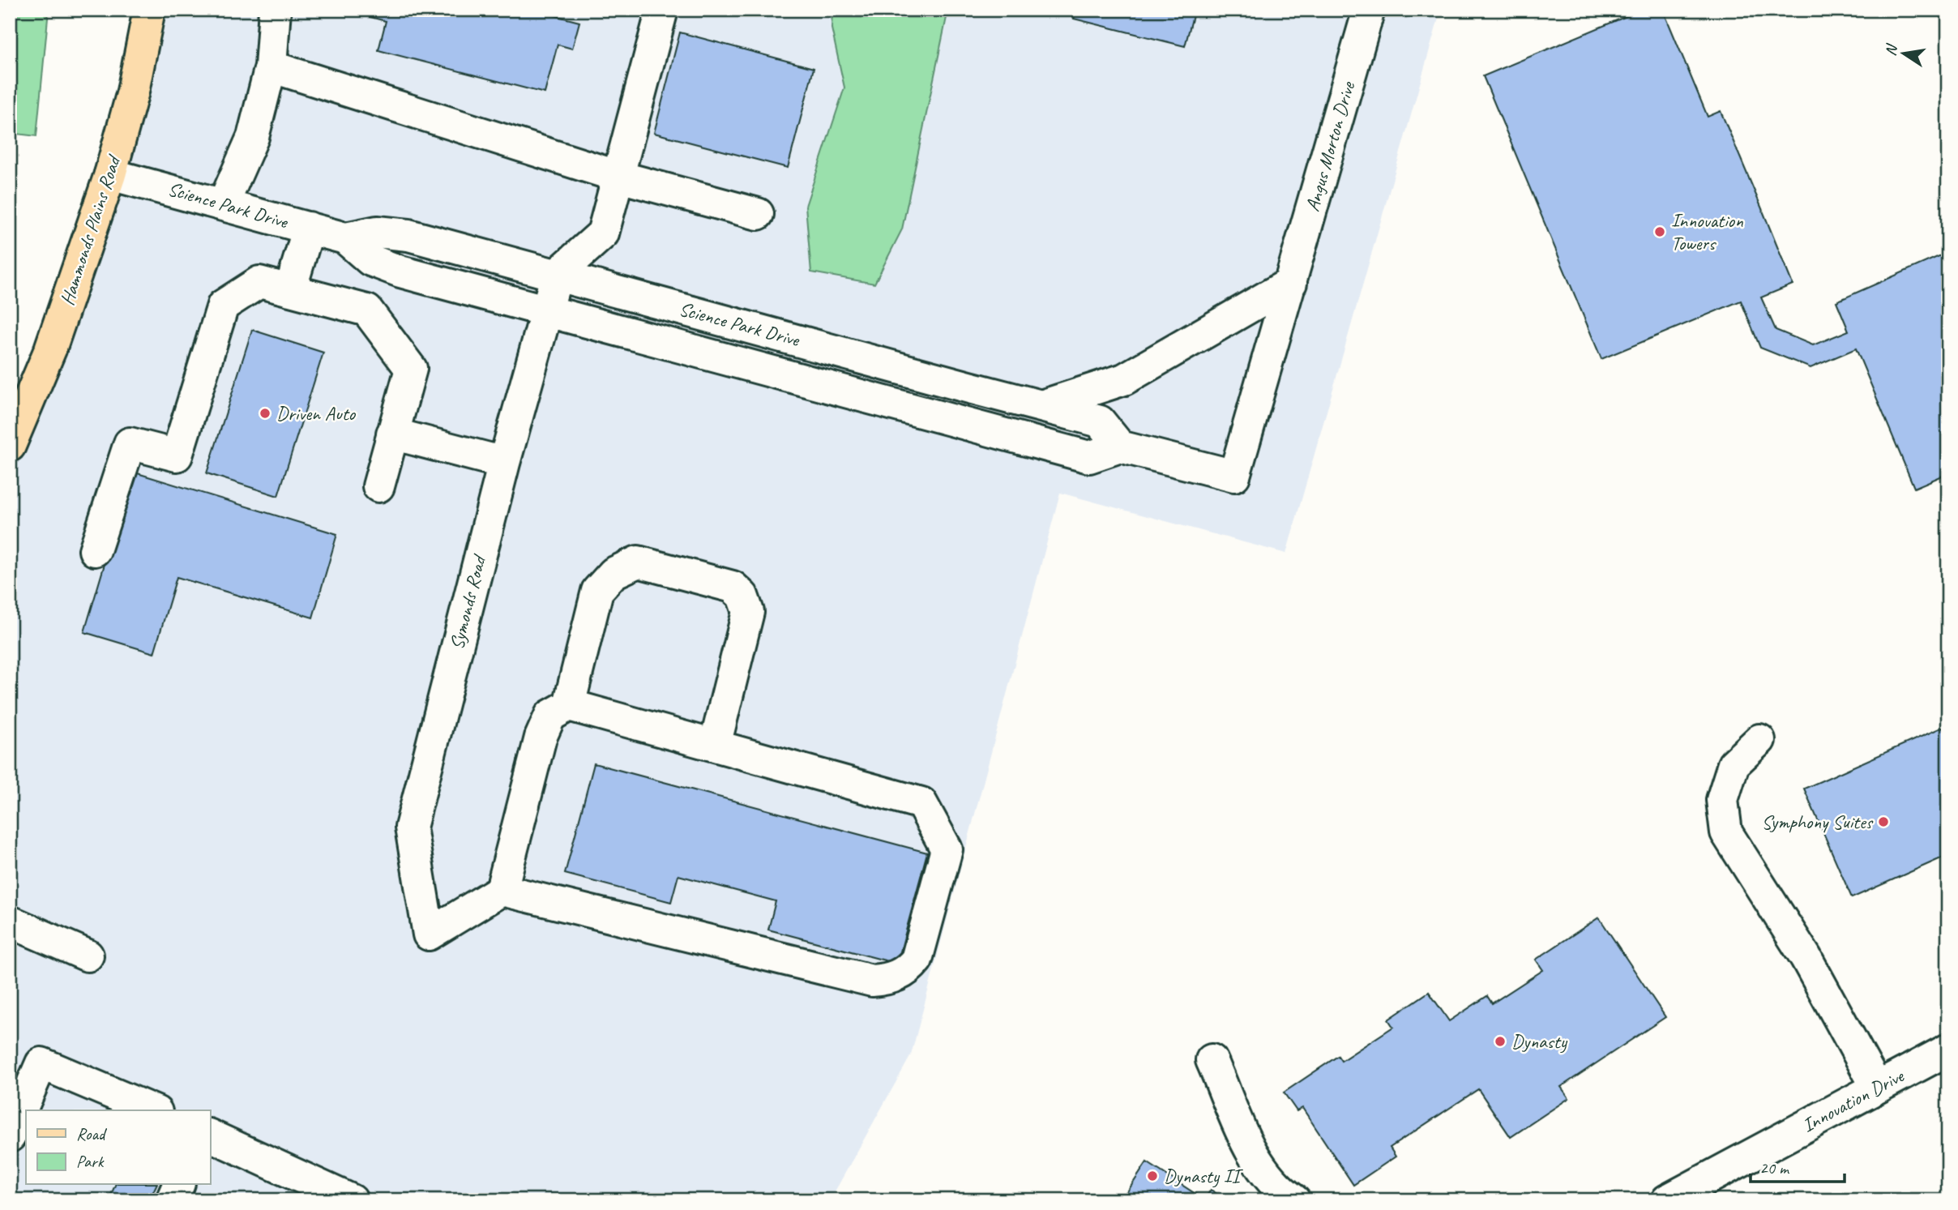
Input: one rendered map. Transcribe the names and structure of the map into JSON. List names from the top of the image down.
{
  "streets": {
    "main road": ["Hammonds Plains Road"],
    "street": [
      "Angus Morton Drive",
      "Science Park Drive",
      "Symonds Road",
      "Innovation Drive"
    ]
  },
  "crossings": [
    ["Angus Morton Drive", "Science Park Drive"],
    ["Science Park Drive", "Hammonds Plains Road"],
    ["Science Park Drive", "Symonds Road"]
  ],
  "places": [
    "Innovation Towers",
    "Driven Auto",
    "Symphony Suites",
    "Dynasty",
    "Dynasty II"
  ],
  "legend": ["Road", "Park"],
  "scale_bar": "20 m",
  "north": "left"
}
